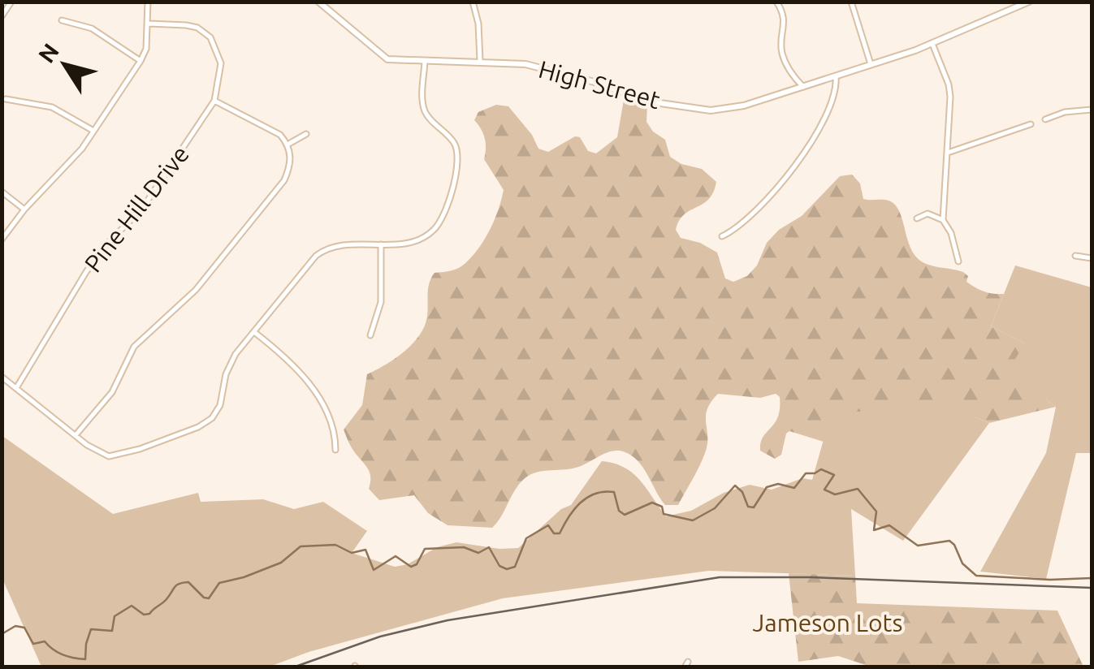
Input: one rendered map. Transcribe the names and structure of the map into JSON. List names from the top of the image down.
{
  "streets": {
    "street": ["High Street", "Pine Hill Drive"]
  },
  "parks": ["Jameson Lots"],
  "north": "top left"
}
